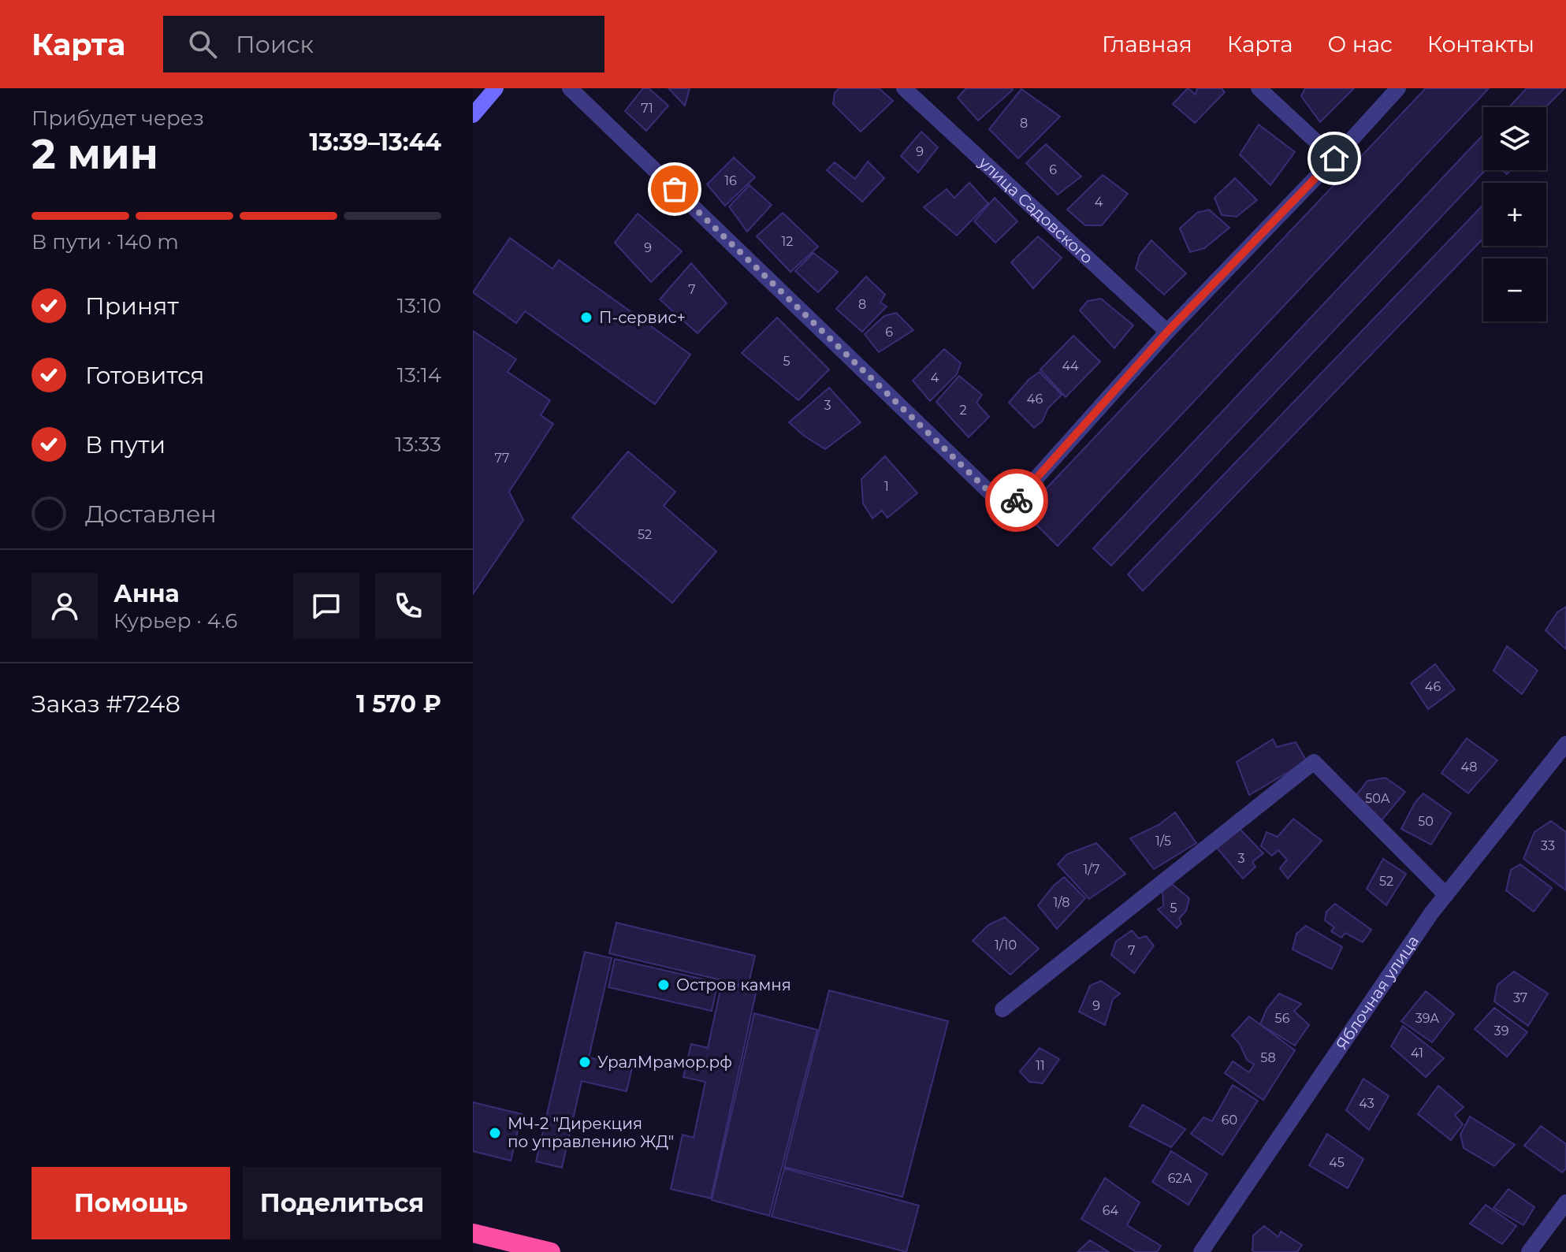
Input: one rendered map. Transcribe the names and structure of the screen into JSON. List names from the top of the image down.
{
  "streets": {
    "street": ["улица Садовского", "Яблочная улица"]
  },
  "places": [
    "П-сервис+",
    "Остров камня",
    "УралМрамор.рф",
    "МЧ-2 \"Дирекция по управлению ЖД\""
  ],
  "house_numbers": [
    "71",
    "8",
    "9",
    "6",
    "16",
    "4",
    "12",
    "9",
    "7",
    "8",
    "6",
    "5",
    "44",
    "4",
    "46",
    "3",
    "2",
    "77",
    "1",
    "52",
    "46",
    "48",
    "50А",
    "50",
    "1/5",
    "33",
    "3",
    "1/7",
    "52",
    "1/8",
    "5",
    "1/10",
    "7",
    "37",
    "9",
    "56",
    "39А",
    "39",
    "41",
    "58",
    "11",
    "43",
    "60",
    "45",
    "62А",
    "64"
  ],
  "page": {
    "header": "Карта",
    "search": "Поиск",
    "nav": [
      "Главная",
      "Карта",
      "О нас",
      "Контакты"
    ],
    "heading": ["2 мин", "Прибудет через", "13:39–13:44"],
    "panel": [
      "Анна",
      "Курьер · 4.6",
      "Заказ #7248",
      "1 570 ₽"
    ],
    "map_buttons": ["+", "−"],
    "bar": "В пути · 140 m",
    "list": [
      ["Принят", "13:10"],
      ["Готовится", "13:14"],
      ["В пути", "13:33"],
      "Доставлен"
    ],
    "buttons": ["Помощь", "Поделиться"]
  }
}
